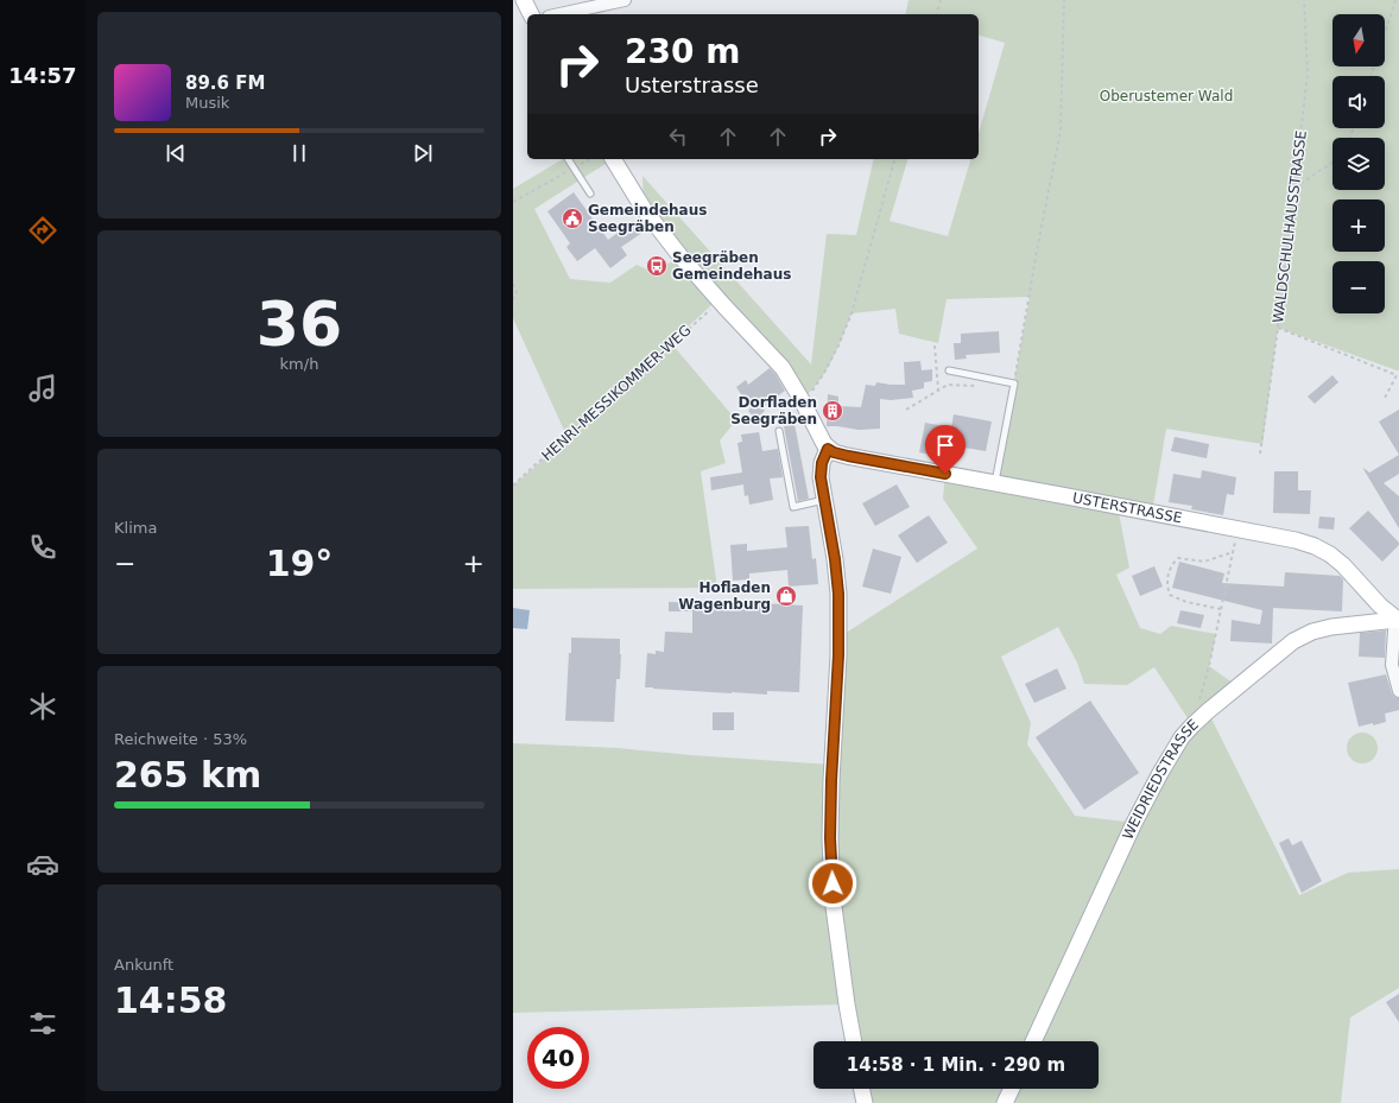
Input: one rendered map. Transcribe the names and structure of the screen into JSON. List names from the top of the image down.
{
  "streets": {
    "street": ["USTERSTRASSE", "WEIDRIEDSTRASSE"],
    "path": ["WALDSCHULHAUSSTRASSE", "HENRI-MESSIKOMMER-WEG"]
  },
  "crossings": [
    ["USTERSTRASSE", "WEIDRIEDSTRASSE"]
  ],
  "parks": ["Oberustemer Wald"],
  "places": {
    "public building": ["Gemeindehaus Seegräben"],
    "bus stop": ["Seegräben Gemeindehaus"],
    "building": ["Dorfladen Seegräben"],
    "shop": ["Hofladen Wagenburg"]
  },
  "north": "bottom",
  "page": {
    "tabs": "14:57",
    "map_buttons": ["+", "−"],
    "turn": ["230 m", "Usterstrasse"],
    "song": ["89.6 FM", "Musik"],
    "tile": [
      ["36", "km/h"],
      "Klima",
      ["Reichweite · 53%", "265 km"],
      ["Ankunft", "14:58"]
    ],
    "heat": ["−", "19°", "+"],
    "limit": "40",
    "trip": "14:58 · 1 Min. · 290 m"
  }
}
